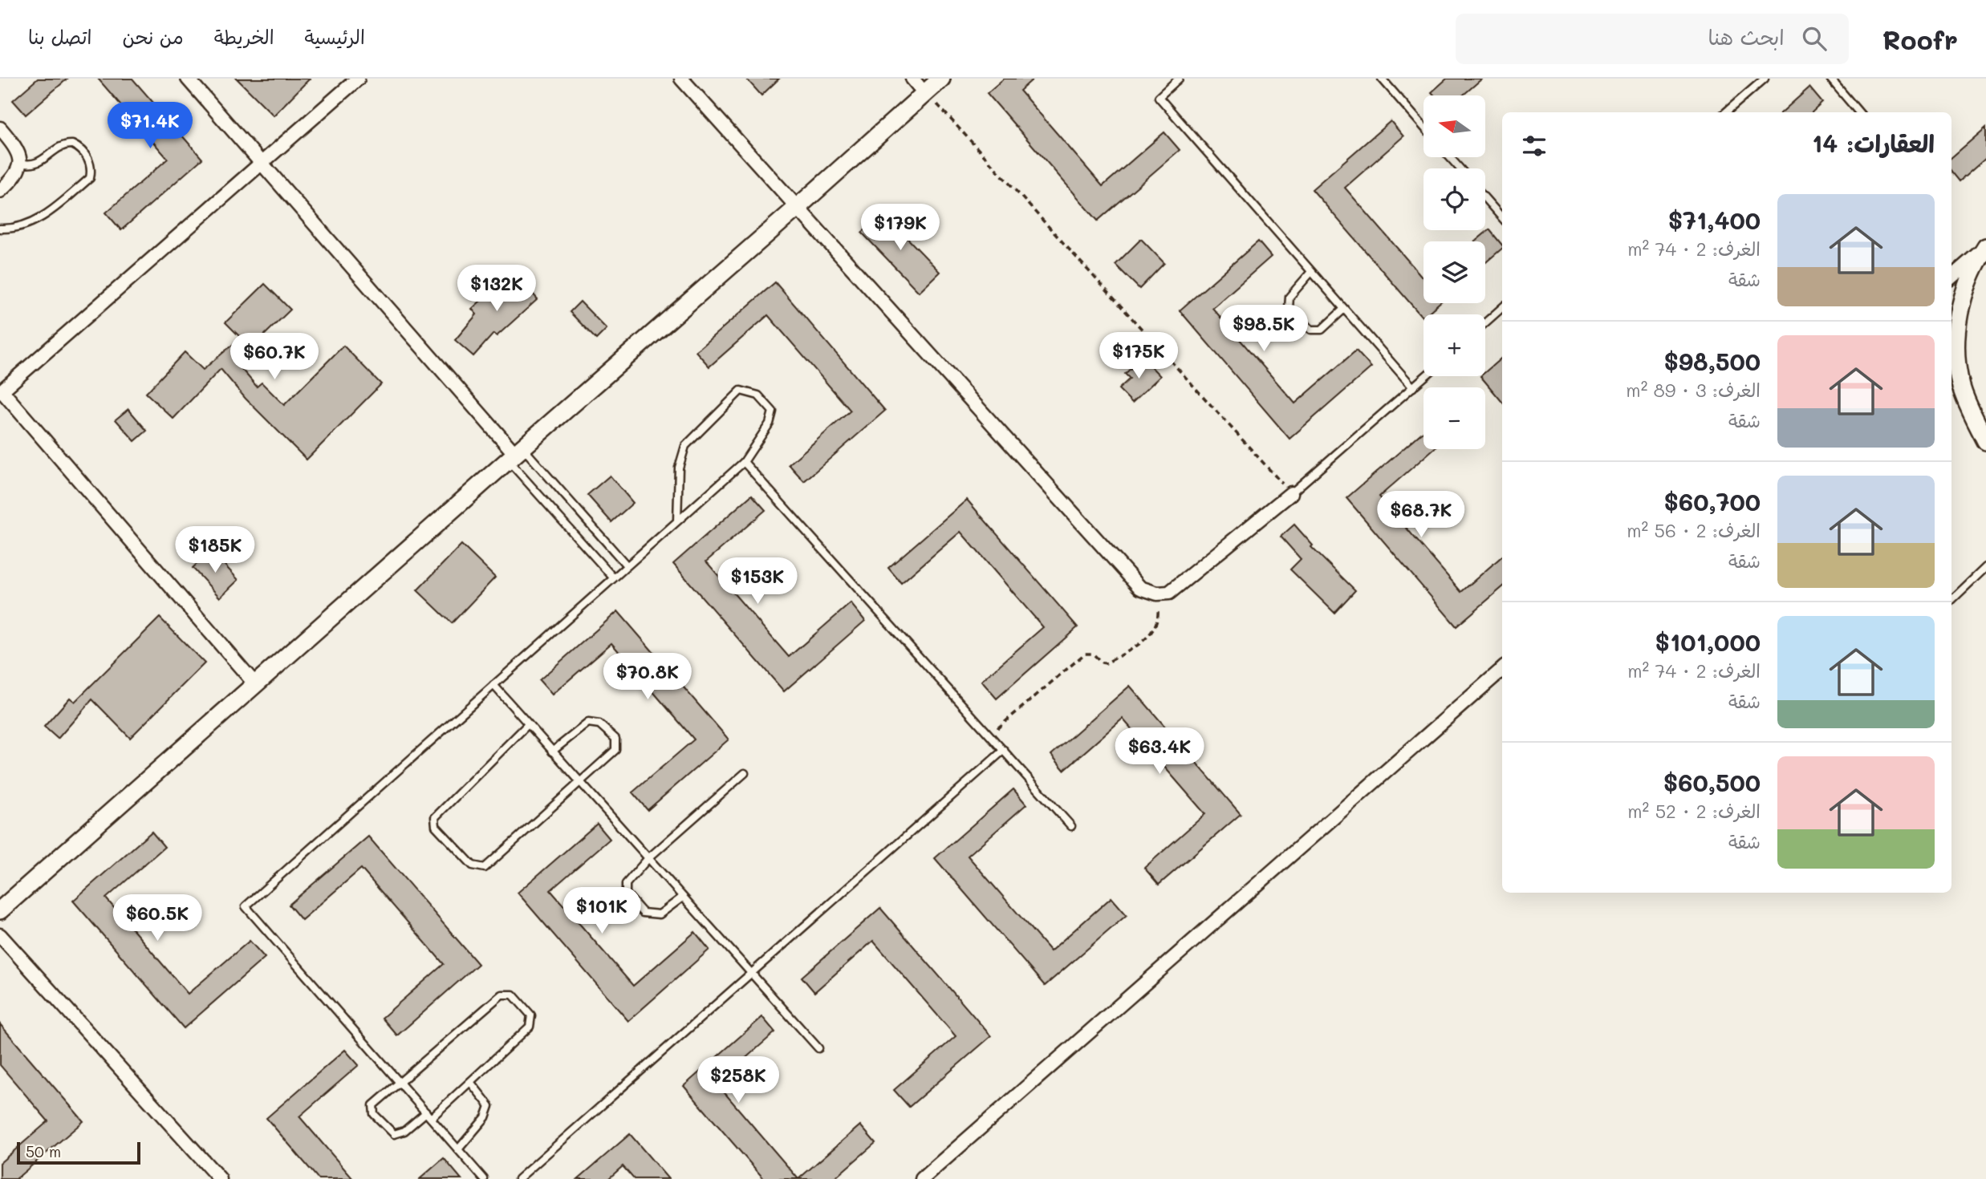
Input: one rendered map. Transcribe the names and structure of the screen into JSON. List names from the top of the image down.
{
  "scale_bar": "50 m",
  "north": "left",
  "page": {
    "header": "Roofr",
    "search": "ابحث هنا",
    "nav": [
      "الرئيسية",
      "الخريطة",
      "من نحن",
      "اتصل بنا"
    ],
    "map_buttons": ["+", "−"],
    "price": [
      "$71.4K",
      "$179K",
      "$132K",
      "$98.5K",
      "$175K",
      "$60.7K",
      "$68.7K",
      "$185K",
      "$153K",
      "$70.8K",
      "$63.4K",
      "$101K",
      "$60.5K",
      "$258K"
    ],
    "heading": "العقارات: 14",
    "list": [
      {
        "name": "$71,400",
        "note": "الغرف: 2 · 74 m² · شقة"
      },
      {
        "name": "$98,500",
        "note": "الغرف: 3 · 89 m² · شقة"
      },
      {
        "name": "$60,700",
        "note": "الغرف: 2 · 56 m² · شقة"
      },
      {
        "name": "$101,000",
        "note": "الغرف: 2 · 74 m² · شقة"
      },
      {
        "name": "$60,500",
        "note": "الغرف: 2 · 52 m² · شقة"
      }
    ],
    "scale": "50 m"
  }
}
